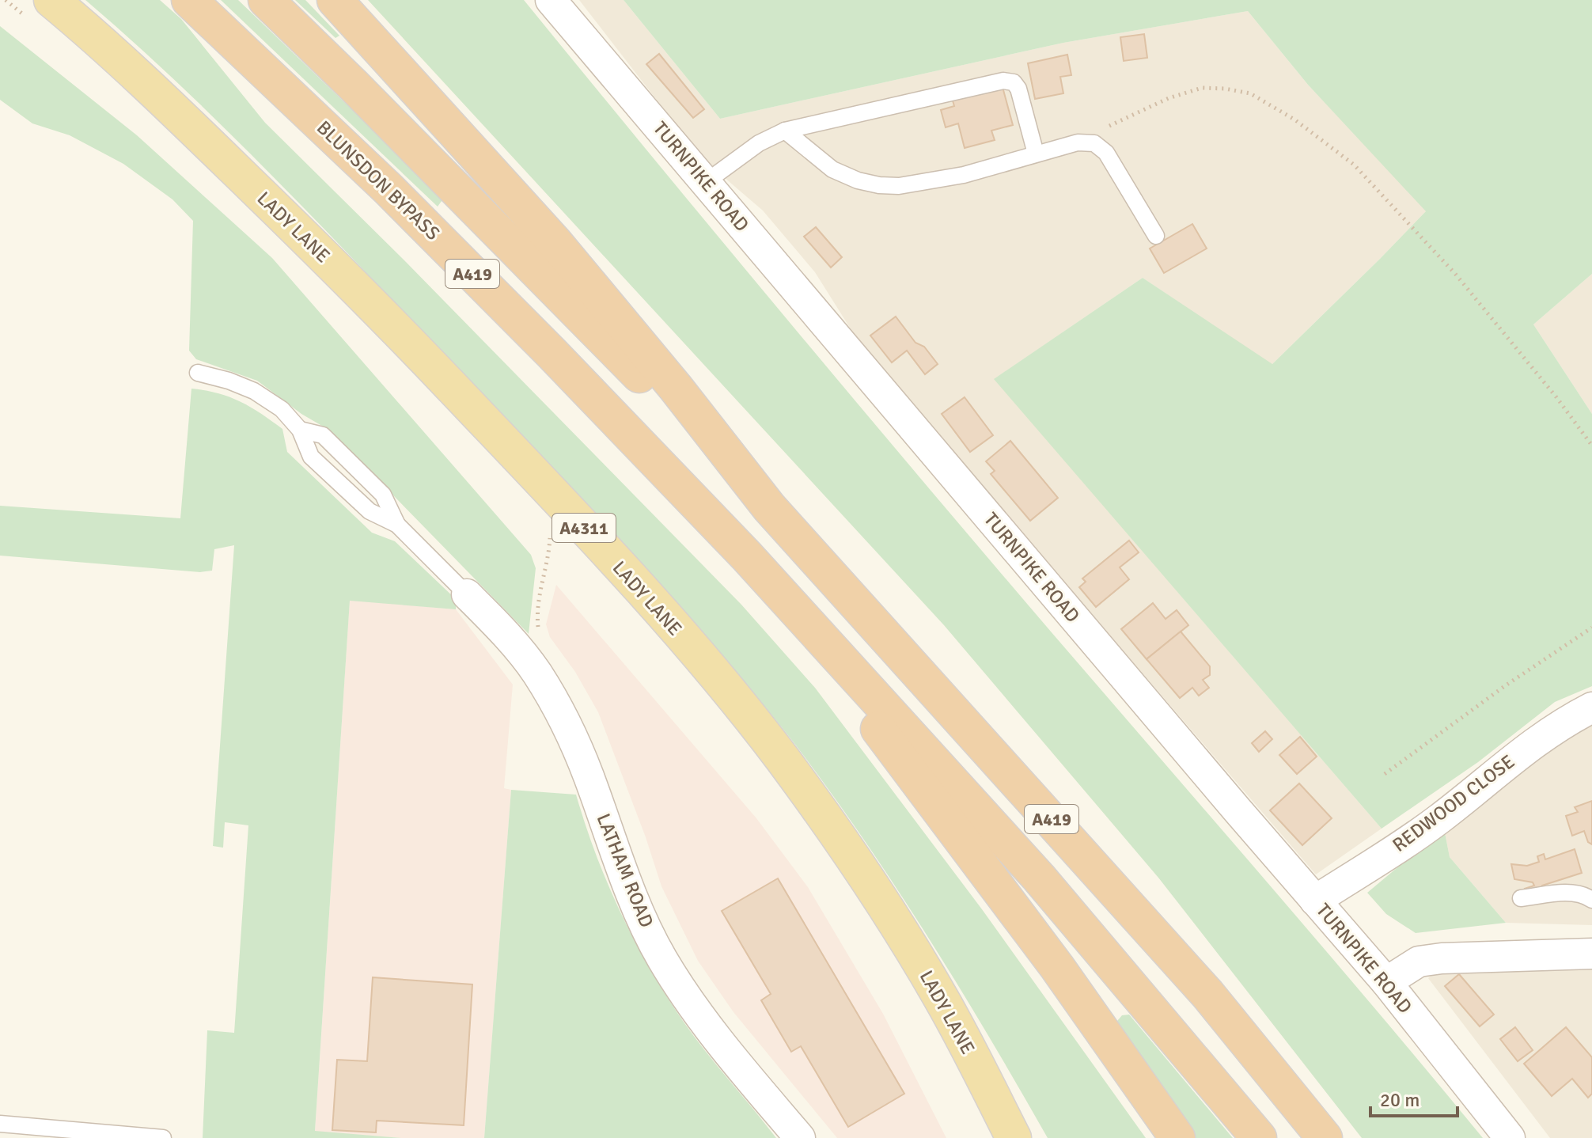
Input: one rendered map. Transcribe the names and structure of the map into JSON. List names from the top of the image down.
{
  "streets": {
    "highway": ["BLUNSDON BYPASS", "A419"],
    "main road": ["LADY LANE", "A4311"],
    "street": ["TURNPIKE ROAD", "REDWOOD CLOSE", "LATHAM ROAD"]
  },
  "crossings": [
    ["TURNPIKE ROAD", "REDWOOD CLOSE"],
    ["BLUNSDON BYPASS", "A419"]
  ],
  "scale_bar": "20 m"
}
